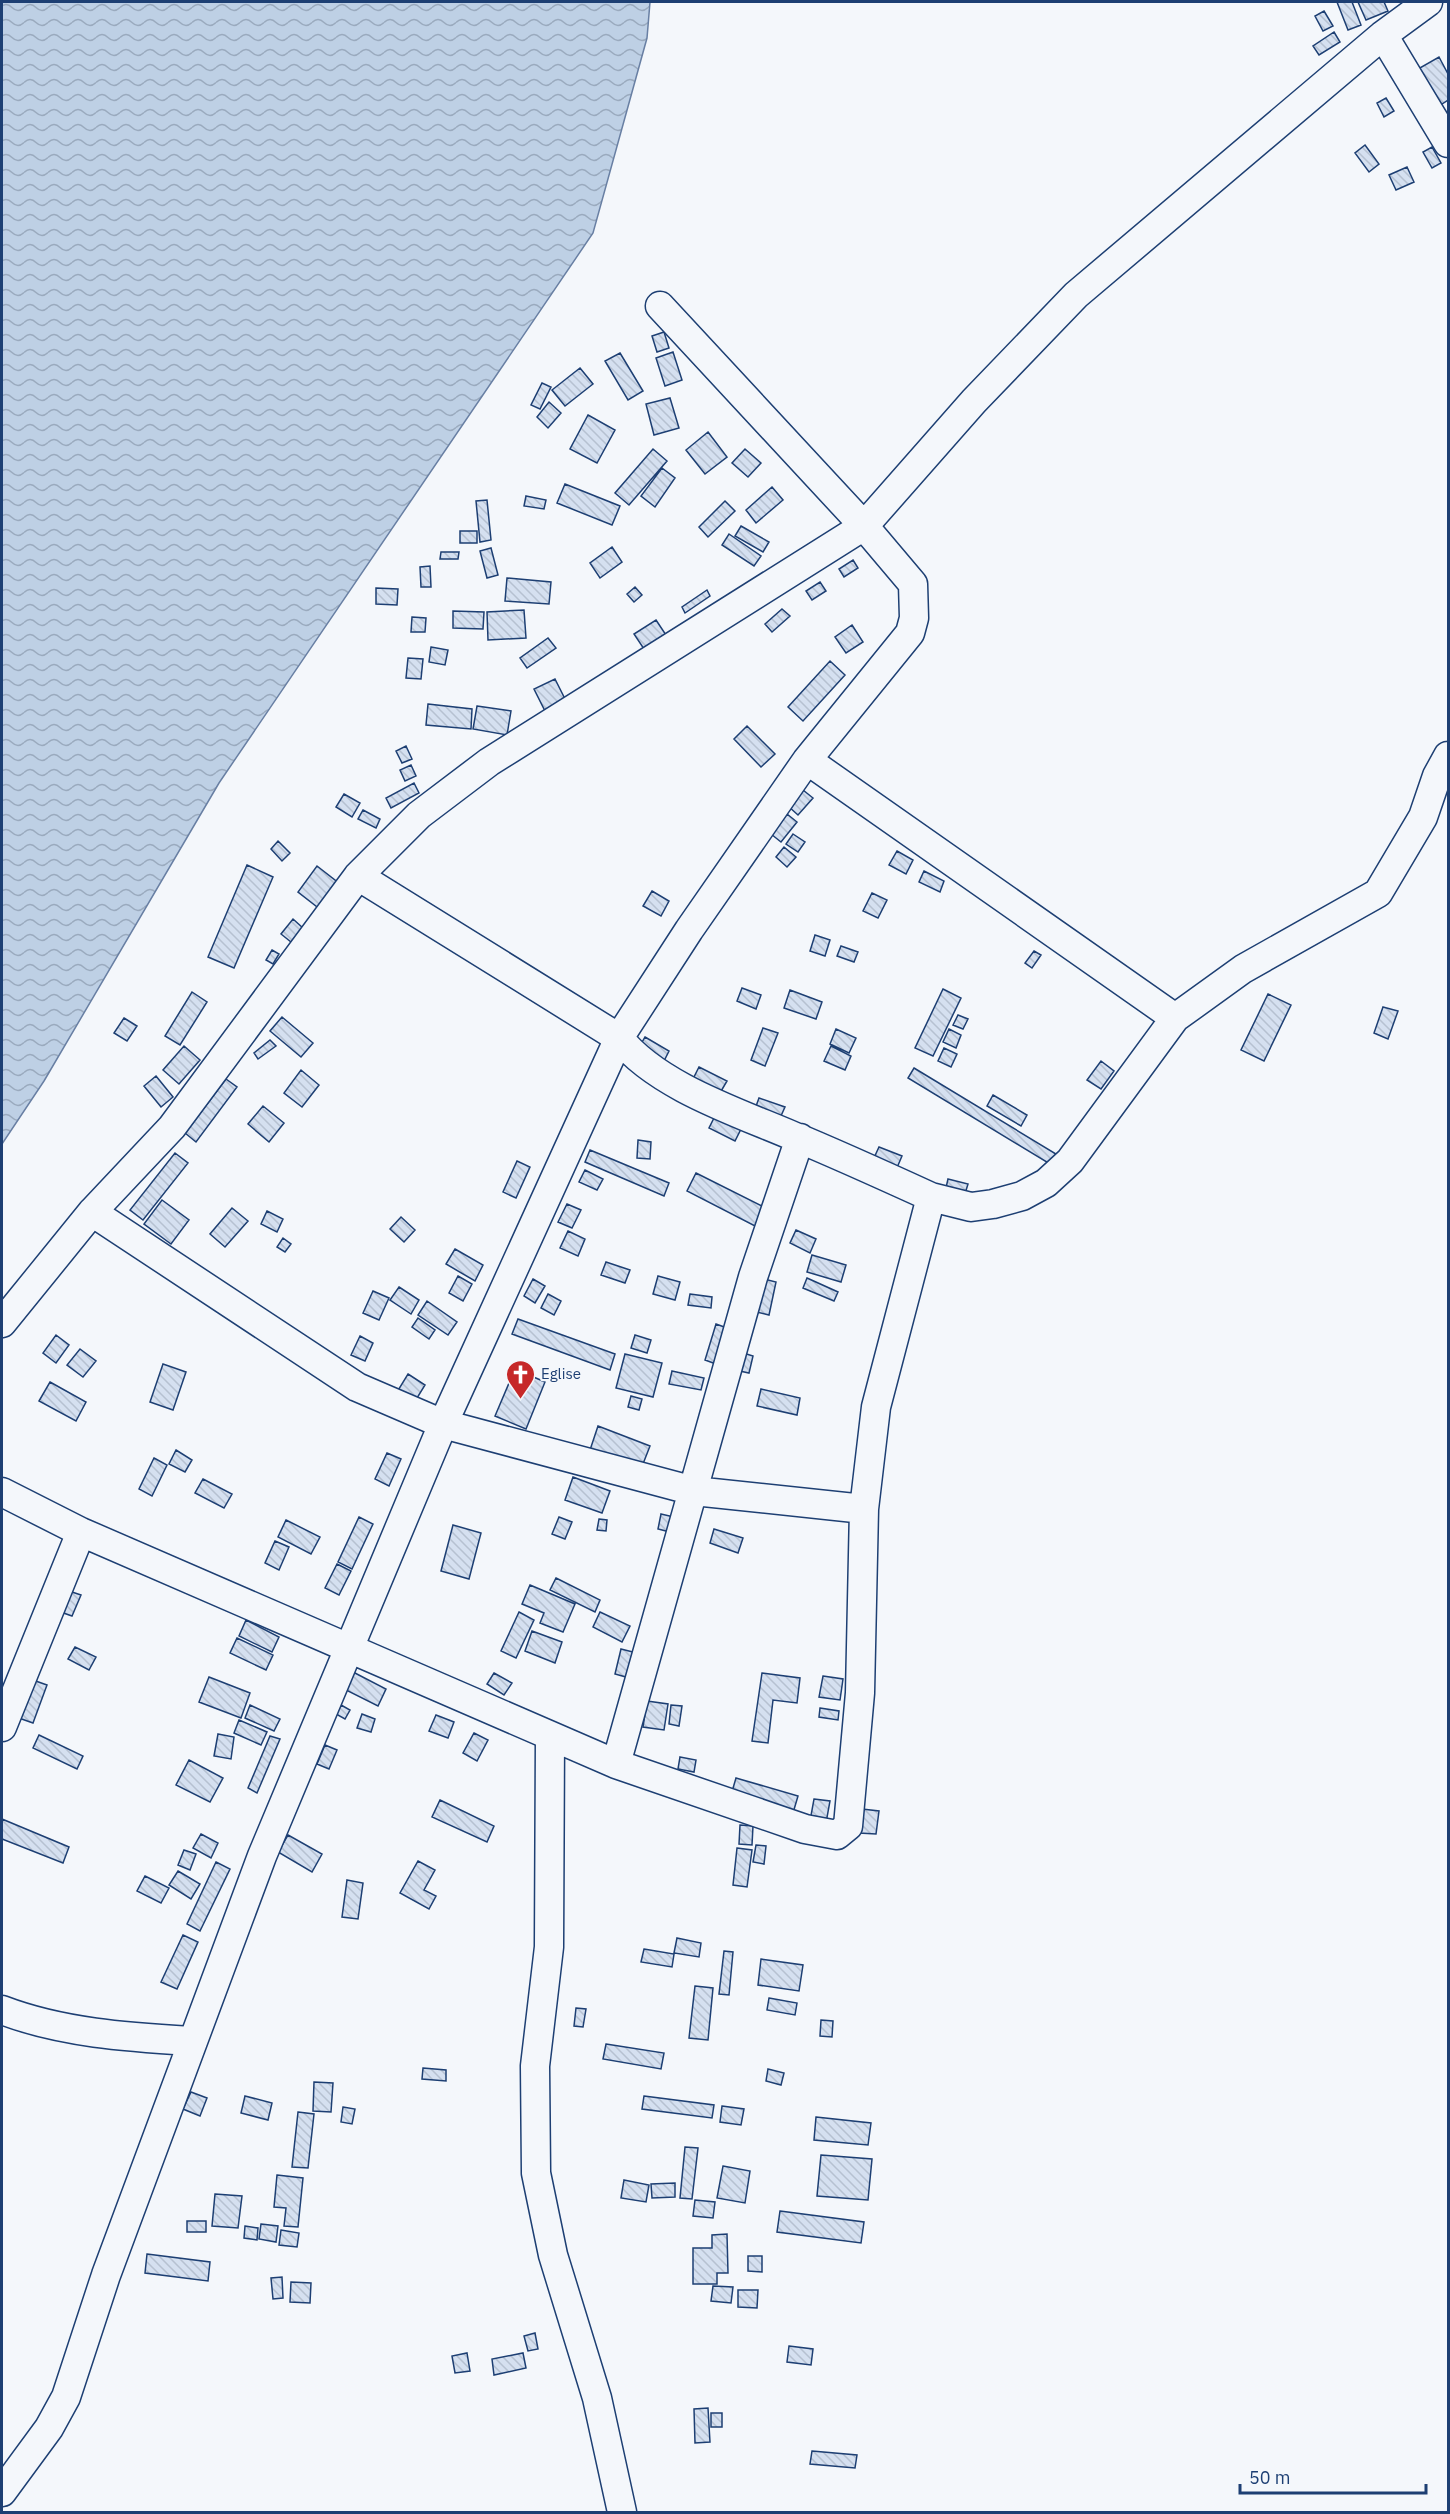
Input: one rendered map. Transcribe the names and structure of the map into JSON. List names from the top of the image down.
{
  "places": {
    "church": ["Eglise"]
  },
  "scale_bar": "50 m"
}
